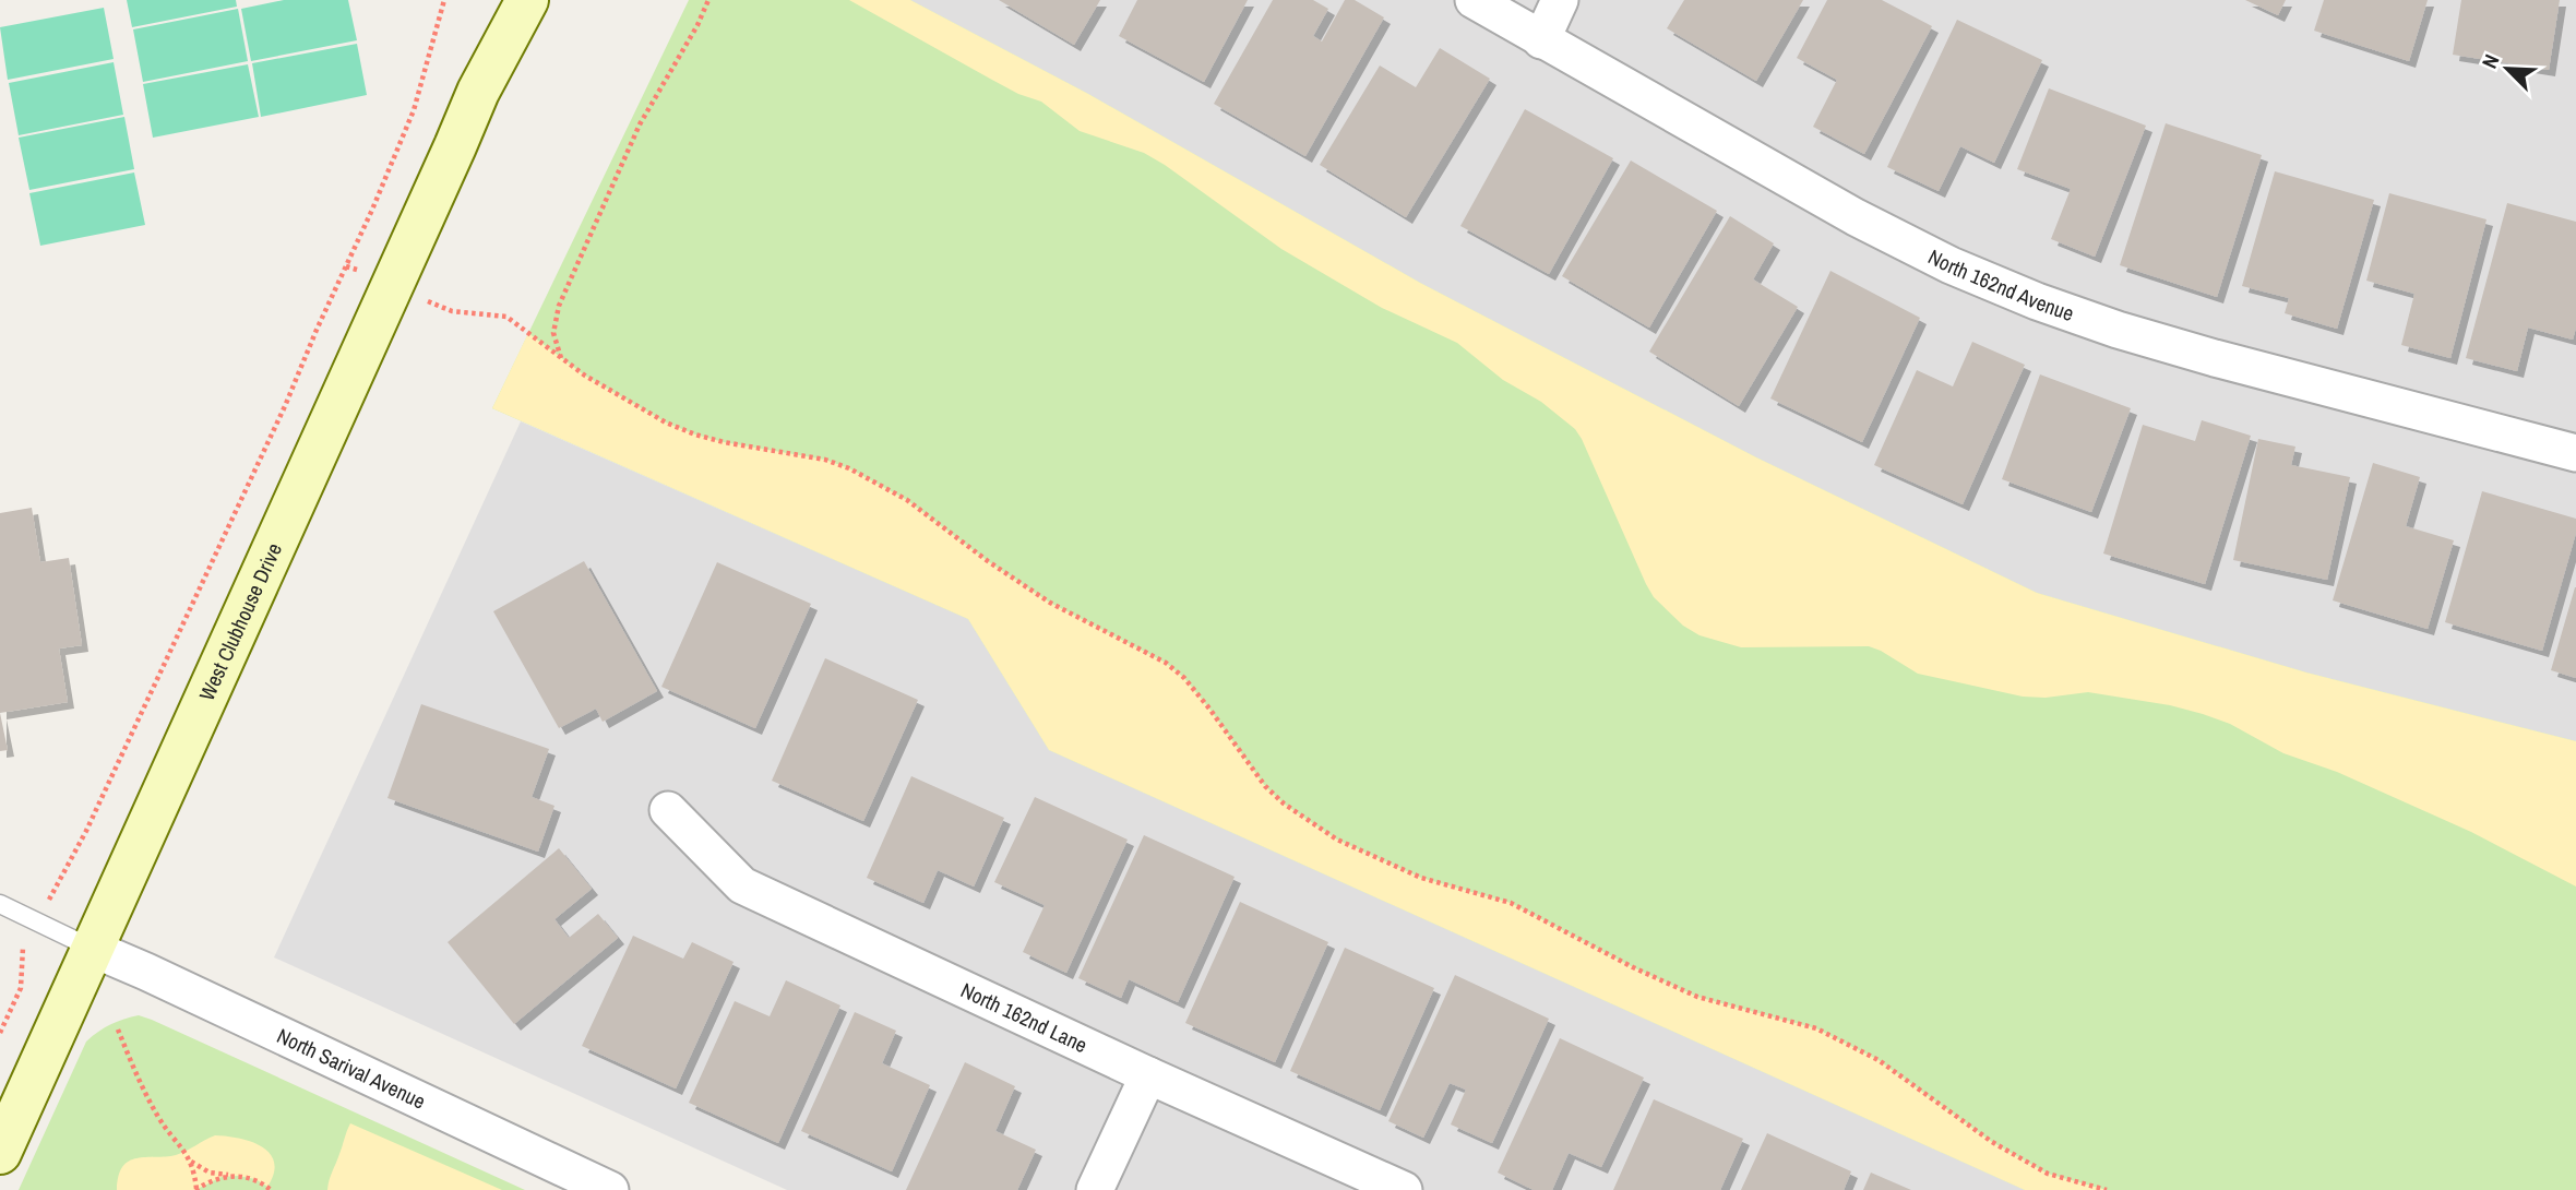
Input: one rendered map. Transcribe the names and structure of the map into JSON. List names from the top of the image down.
{
  "streets": {
    "street": [
      "North 162nd Avenue",
      "West Clubhouse Drive",
      "North 162nd Lane",
      "North Sarival Avenue"
    ]
  },
  "crossings": [
    ["West Clubhouse Drive", "North Sarival Avenue"]
  ],
  "north": "top left"
}
